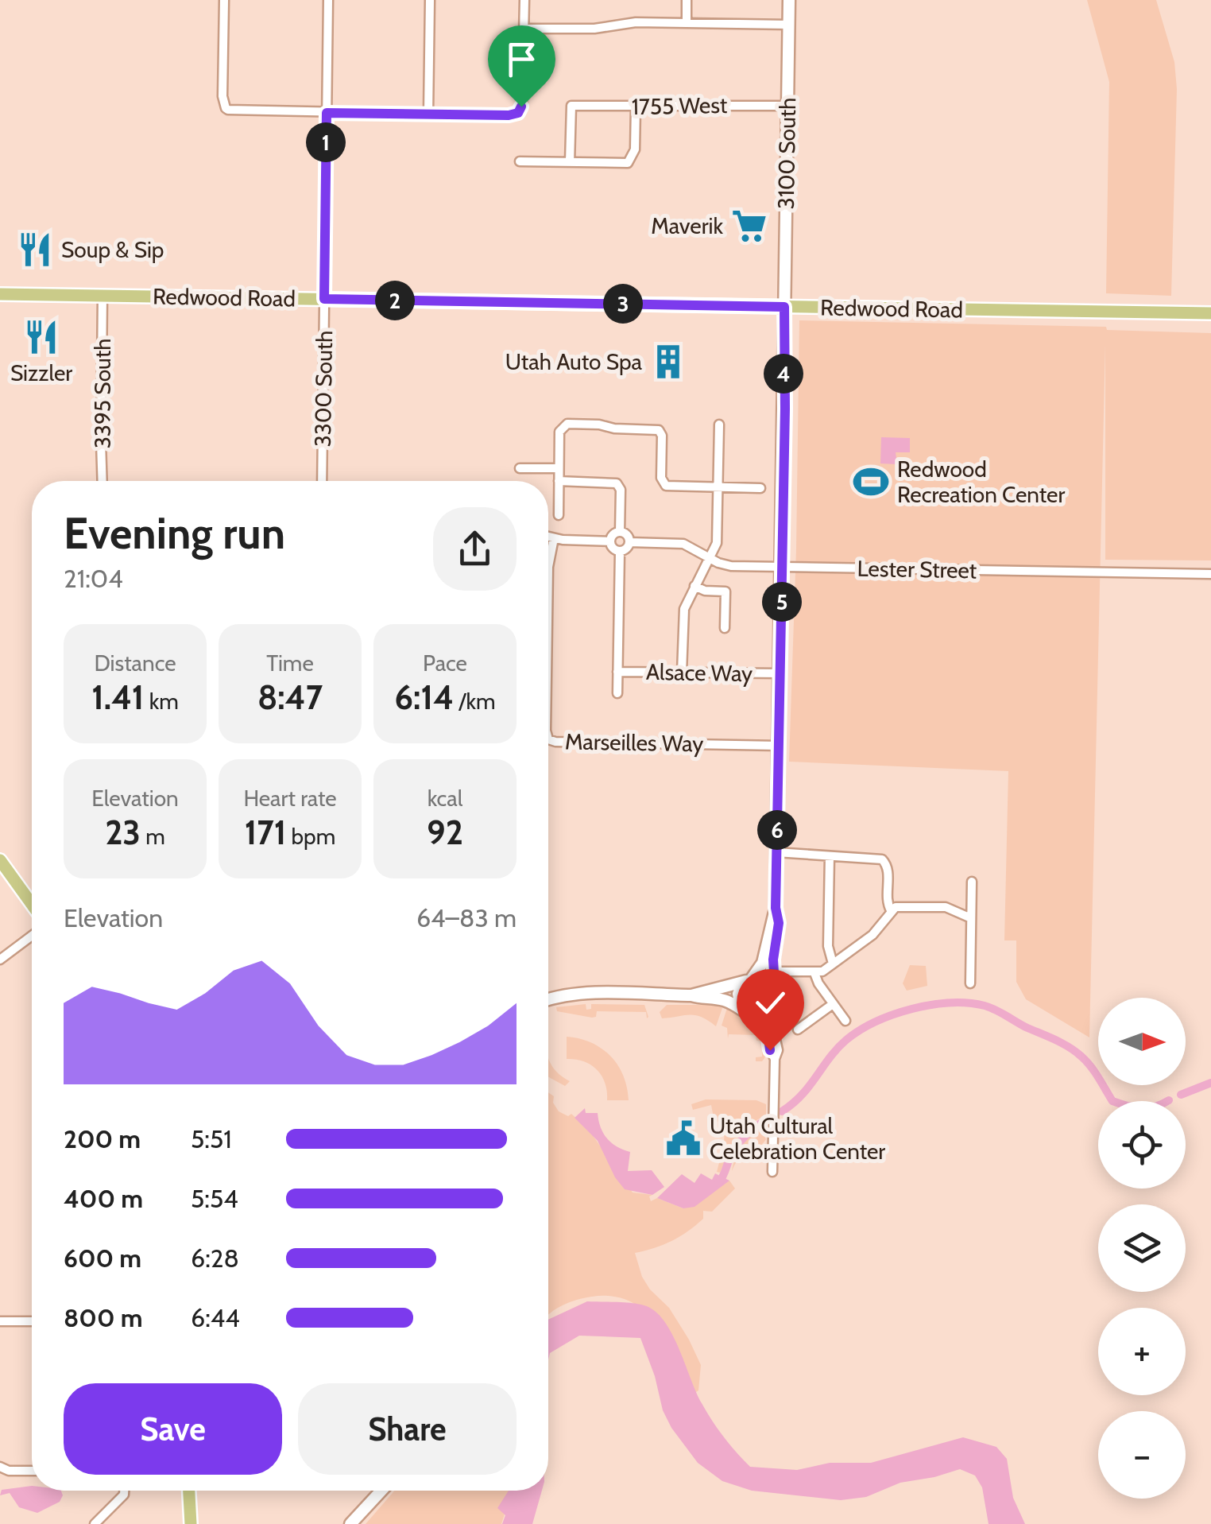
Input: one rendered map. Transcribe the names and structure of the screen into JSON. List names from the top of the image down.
{
  "streets": {
    "main road": ["Redwood Road"],
    "street": [
      "1755 West",
      "3100 South",
      "3300 South",
      "3395 South",
      "Lester Street",
      "Alsace Way",
      "Marseilles Way"
    ]
  },
  "crossings": [
    ["1755 West", "3100 South"],
    ["3100 South", "Redwood Road"],
    ["3100 South", "Lester Street"],
    ["3100 South", "Alsace Way"],
    ["3100 South", "Marseilles Way"],
    ["Redwood Road", "3300 South"],
    ["Redwood Road", "3395 South"],
    ["Lester Street", "Alsace Way"]
  ],
  "places": {
    "supermarket": ["Maverik"],
    "restaurant": ["Soup & Sip", "Sizzler"],
    "building": ["Utah Auto Spa"],
    "sports": ["Redwood Recreation Center"],
    "public building": ["Utah Cultural Celebration Center"]
  },
  "north": "right",
  "page": {
    "pins": [
      "1",
      "2",
      "3",
      "4",
      "5",
      "6"
    ],
    "heading": ["Evening run", "21:04"],
    "stats": [
      ["Distance", "1.41 km"],
      ["Time", "8:47"],
      ["Pace", "6:14 /km"],
      ["Elevation", "23 m"],
      ["Heart rate", "171 bpm"],
      ["kcal", "92"]
    ],
    "chart": ["Elevation", "64–83 m"],
    "map_buttons": ["+", "−"],
    "list": [
      {
        "name": "200 m",
        "note": "5:51"
      },
      {
        "name": "400 m",
        "note": "5:54"
      },
      {
        "name": "600 m",
        "note": "6:28"
      },
      {
        "name": "800 m",
        "note": "6:44"
      }
    ],
    "buttons": ["Save", "Share"]
  }
}
